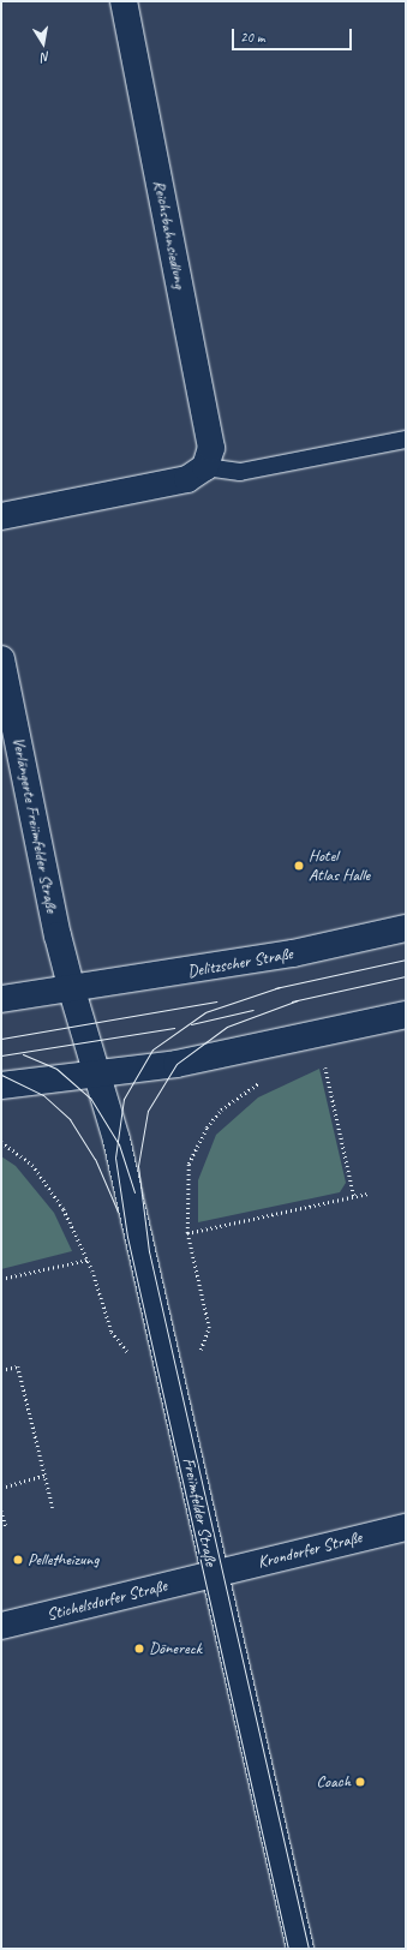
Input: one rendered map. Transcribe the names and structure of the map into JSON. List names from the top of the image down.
{
  "streets": {
    "street": [
      "Reichsbahnsiedlung",
      "Verlängerte Freiimfelder Straße",
      "Delitzscher Straße",
      "Freiimfelder Straße",
      "Krondorfer Straße",
      "Stichelsdorfer Straße"
    ]
  },
  "crossings": [
    ["Verlängerte Freiimfelder Straße", "Delitzscher Straße"],
    ["Freiimfelder Straße", "Krondorfer Straße"],
    ["Freiimfelder Straße", "Stichelsdorfer Straße"],
    ["Krondorfer Straße", "Stichelsdorfer Straße"]
  ],
  "places": [
    "Hotel Atlas Halle",
    "Pelletheizung",
    "Dönereck",
    "Coach"
  ],
  "scale_bar": "20 m",
  "north": "bottom"
}
